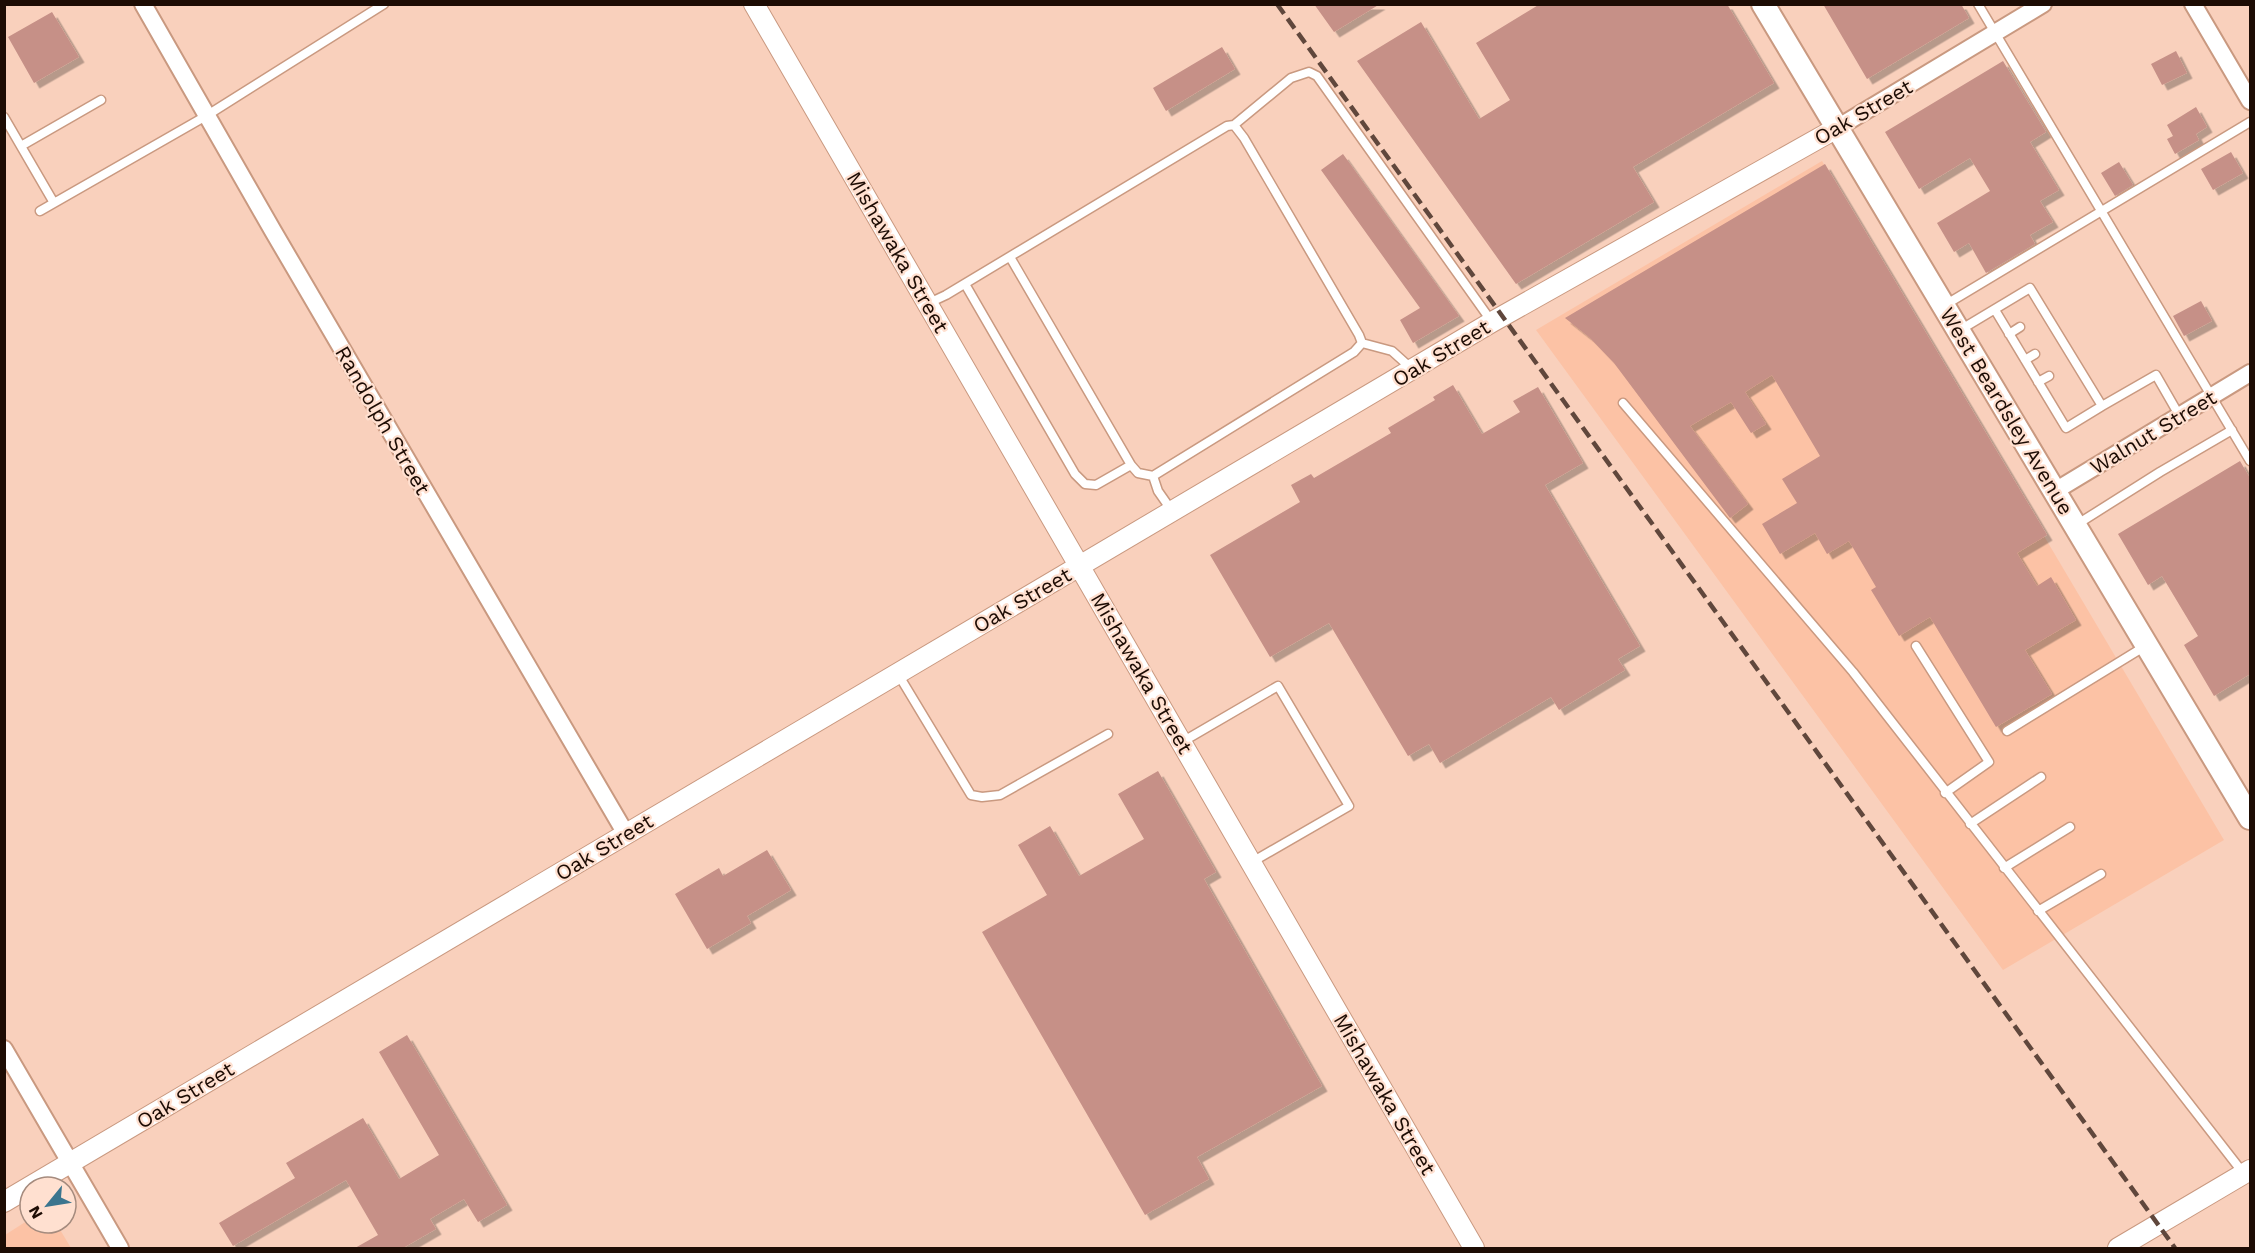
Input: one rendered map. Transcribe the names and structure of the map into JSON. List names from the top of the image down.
{
  "streets": {
    "main road": ["West Beardsley Avenue"],
    "street": [
      "Oak Street",
      "Mishawaka Street",
      "Randolph Street",
      "Walnut Street"
    ]
  },
  "crossings": [
    ["Oak Street", "Mishawaka Street"],
    ["Oak Street", "West Beardsley Avenue"],
    ["Oak Street", "Randolph Street"],
    ["West Beardsley Avenue", "Walnut Street"]
  ],
  "north": "bottom left"
}
